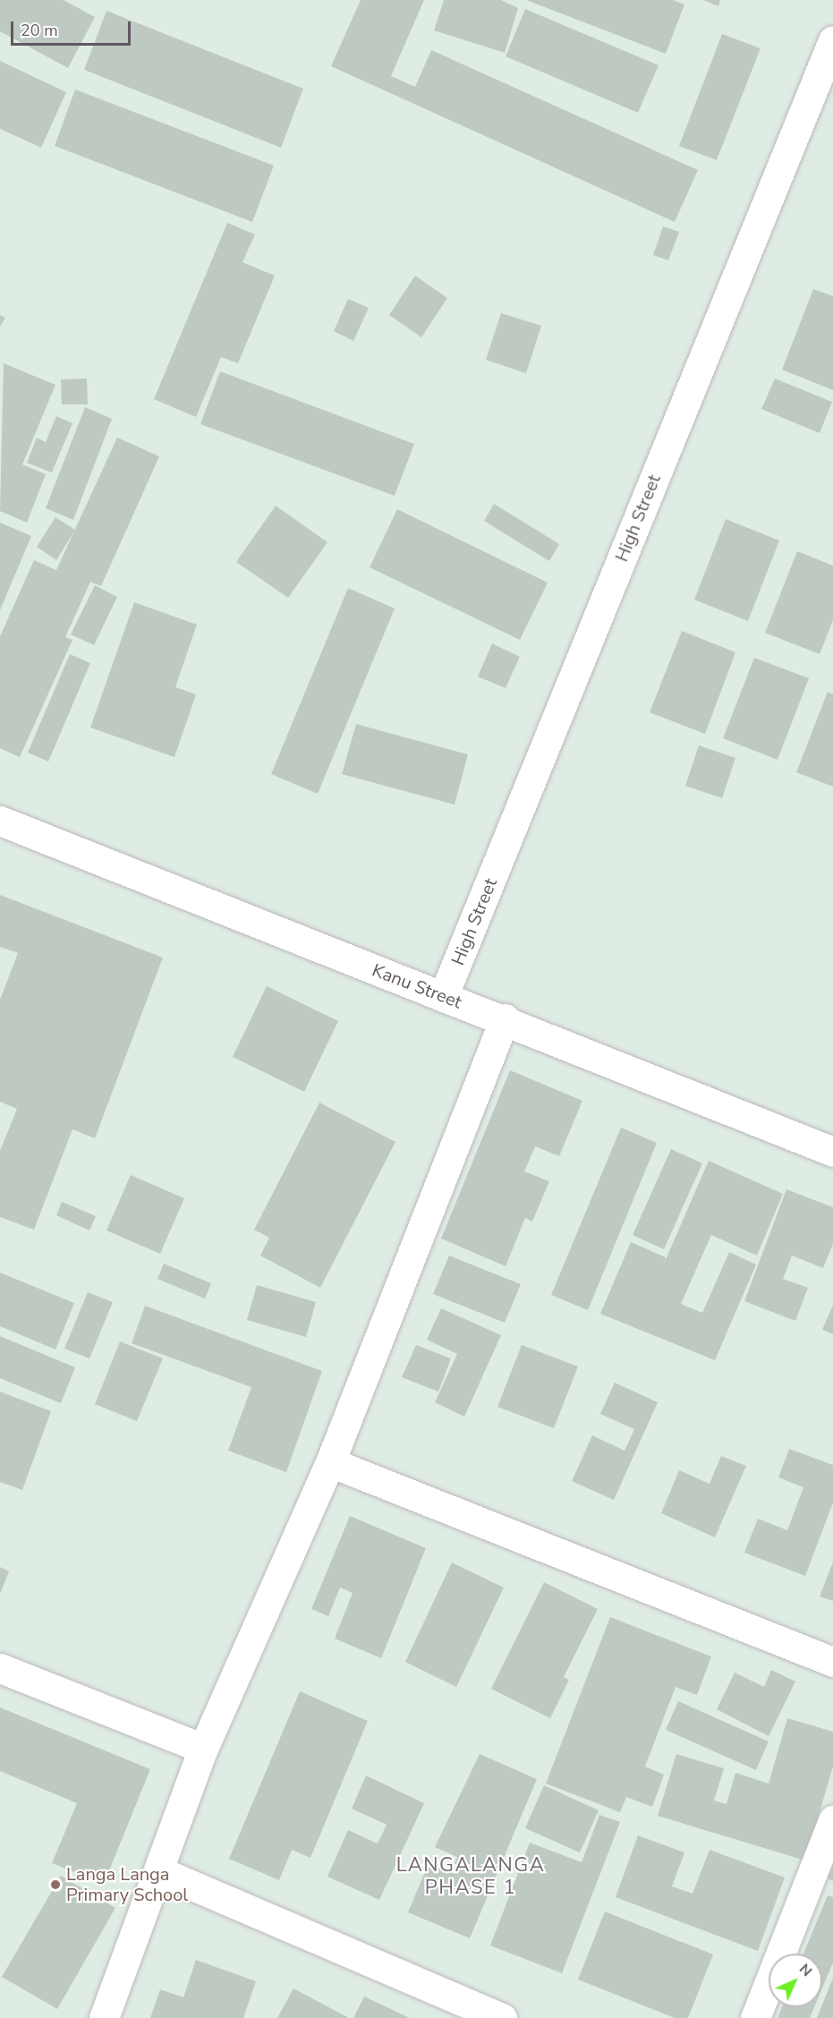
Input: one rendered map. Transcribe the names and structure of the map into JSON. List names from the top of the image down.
{
  "streets": {
    "street": ["High Street", "Kanu Street"]
  },
  "crossings": [
    ["High Street", "Kanu Street"]
  ],
  "districts": ["LANGALANGA PHASE 1"],
  "places": ["Langa Langa Primary School"],
  "scale_bar": "20 m",
  "north": "top right"
}
